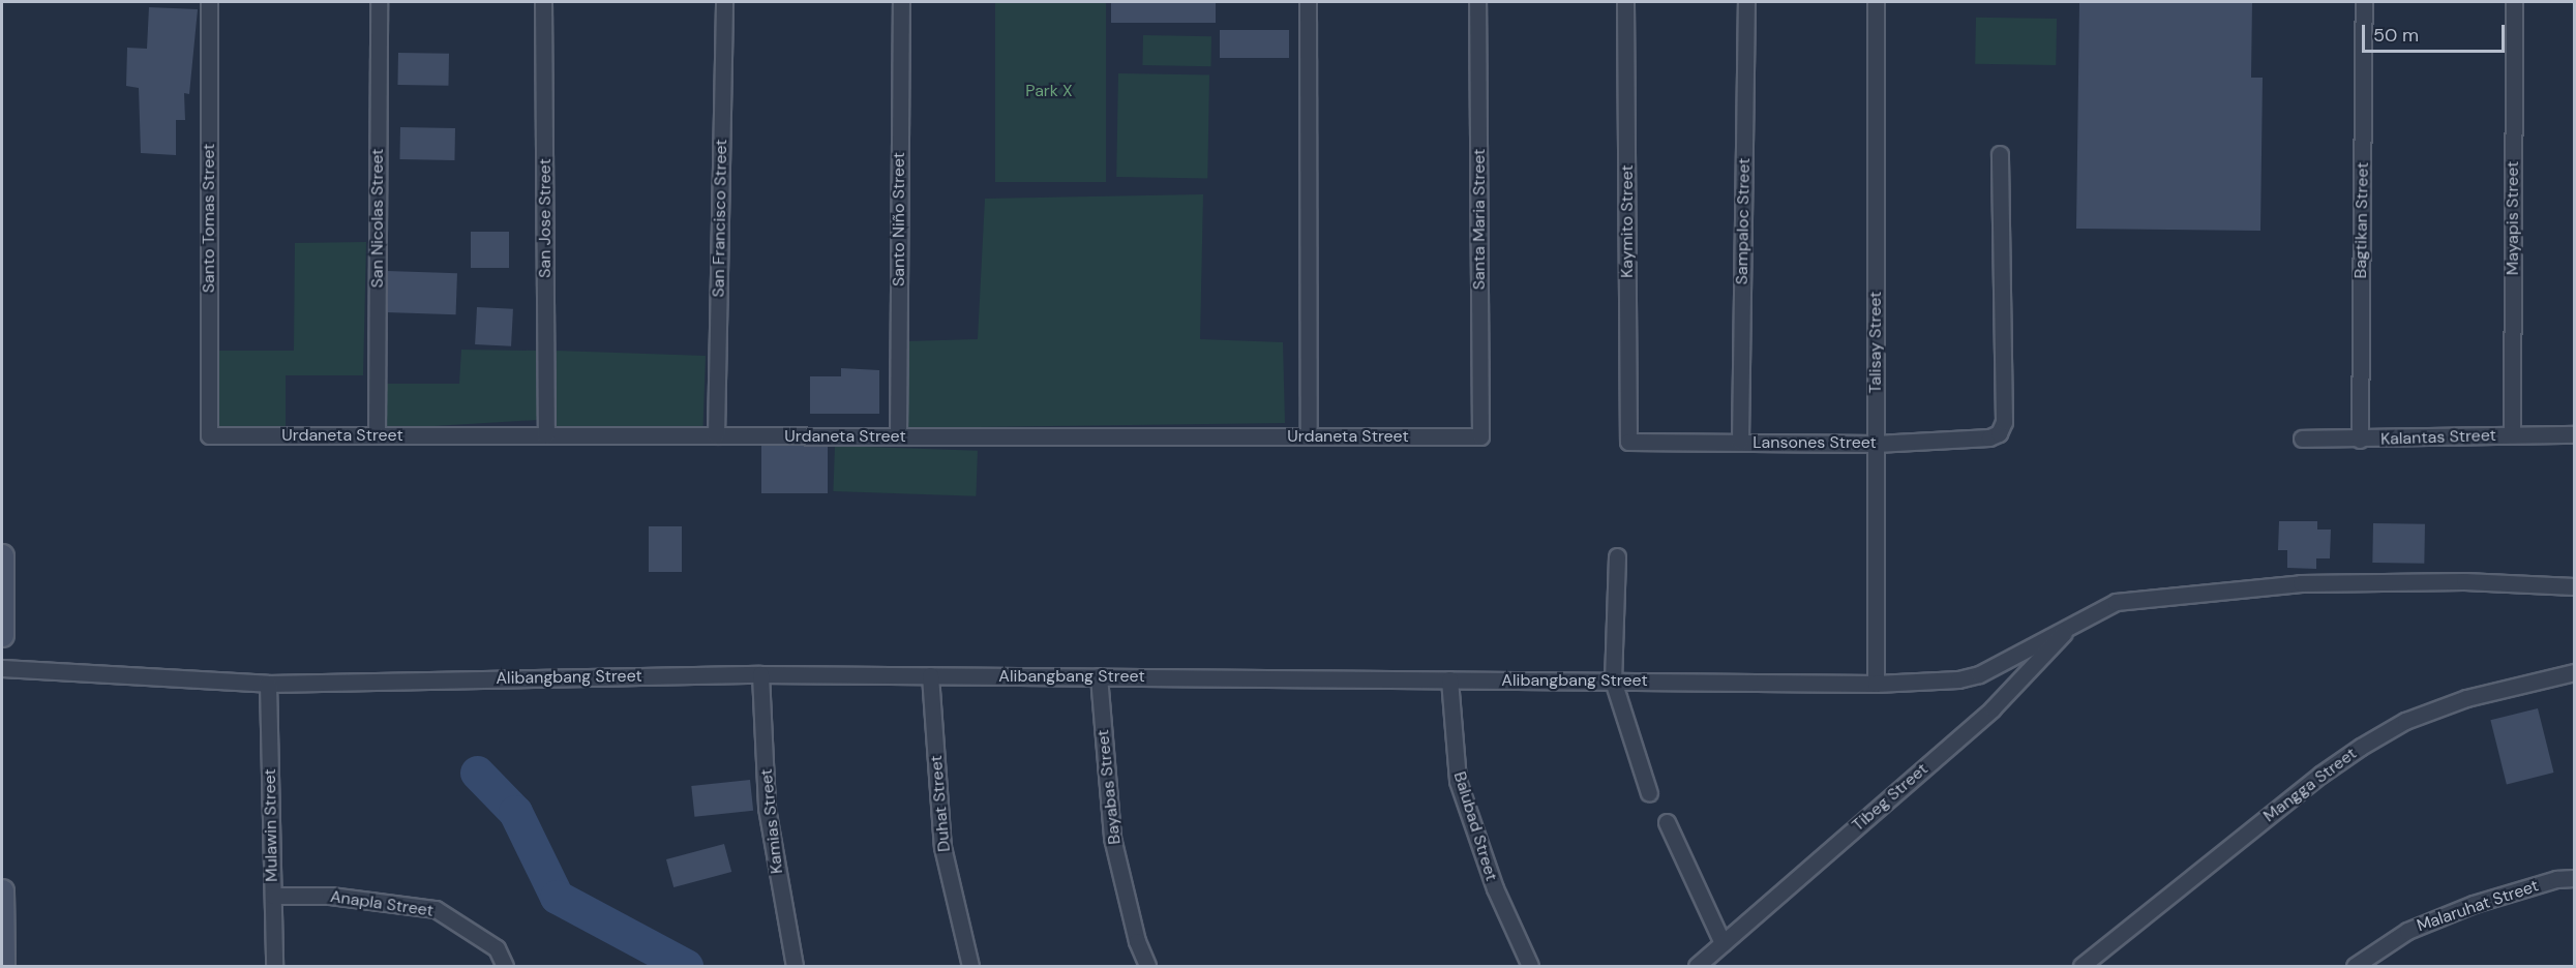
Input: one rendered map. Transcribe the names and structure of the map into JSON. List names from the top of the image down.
{
  "streets": {
    "street": [
      "Santo Tomas Street",
      "San Nicolas Street",
      "San Jose Street",
      "San Francisco Street",
      "Mayapis Street",
      "Santo Niño Street",
      "Santa Maria Street",
      "Bagtikan Street",
      "Kaymito Street",
      "Sampaloc Street",
      "Talisay Street",
      "Urdaneta Street",
      "Kalantas Street",
      "Lansones Street",
      "Alibangbang Street",
      "Mangga Street",
      "Bayabas Street",
      "Tibeg Street",
      "Duhat Street",
      "Kamias Street",
      "Mulawin Street",
      "Balubad Street",
      "Anapla Street",
      "Malaruhat Street"
    ]
  },
  "crossings": [
    ["Santo Tomas Street", "Urdaneta Street"],
    ["San Nicolas Street", "Urdaneta Street"],
    ["San Jose Street", "Urdaneta Street"],
    ["San Francisco Street", "Urdaneta Street"],
    ["Mayapis Street", "Kalantas Street"],
    ["Santo Niño Street", "Urdaneta Street"],
    ["Santa Maria Street", "Urdaneta Street"],
    ["Bagtikan Street", "Kalantas Street"],
    ["Kaymito Street", "Lansones Street"],
    ["Sampaloc Street", "Lansones Street"],
    ["Talisay Street", "Lansones Street"],
    ["Talisay Street", "Alibangbang Street"],
    ["Alibangbang Street", "Bayabas Street"],
    ["Alibangbang Street", "Tibeg Street"],
    ["Alibangbang Street", "Duhat Street"],
    ["Alibangbang Street", "Kamias Street"],
    ["Alibangbang Street", "Mulawin Street"],
    ["Alibangbang Street", "Balubad Street"],
    ["Mulawin Street", "Anapla Street"]
  ],
  "parks": ["Park X"],
  "scale_bar": "50 m"
}
